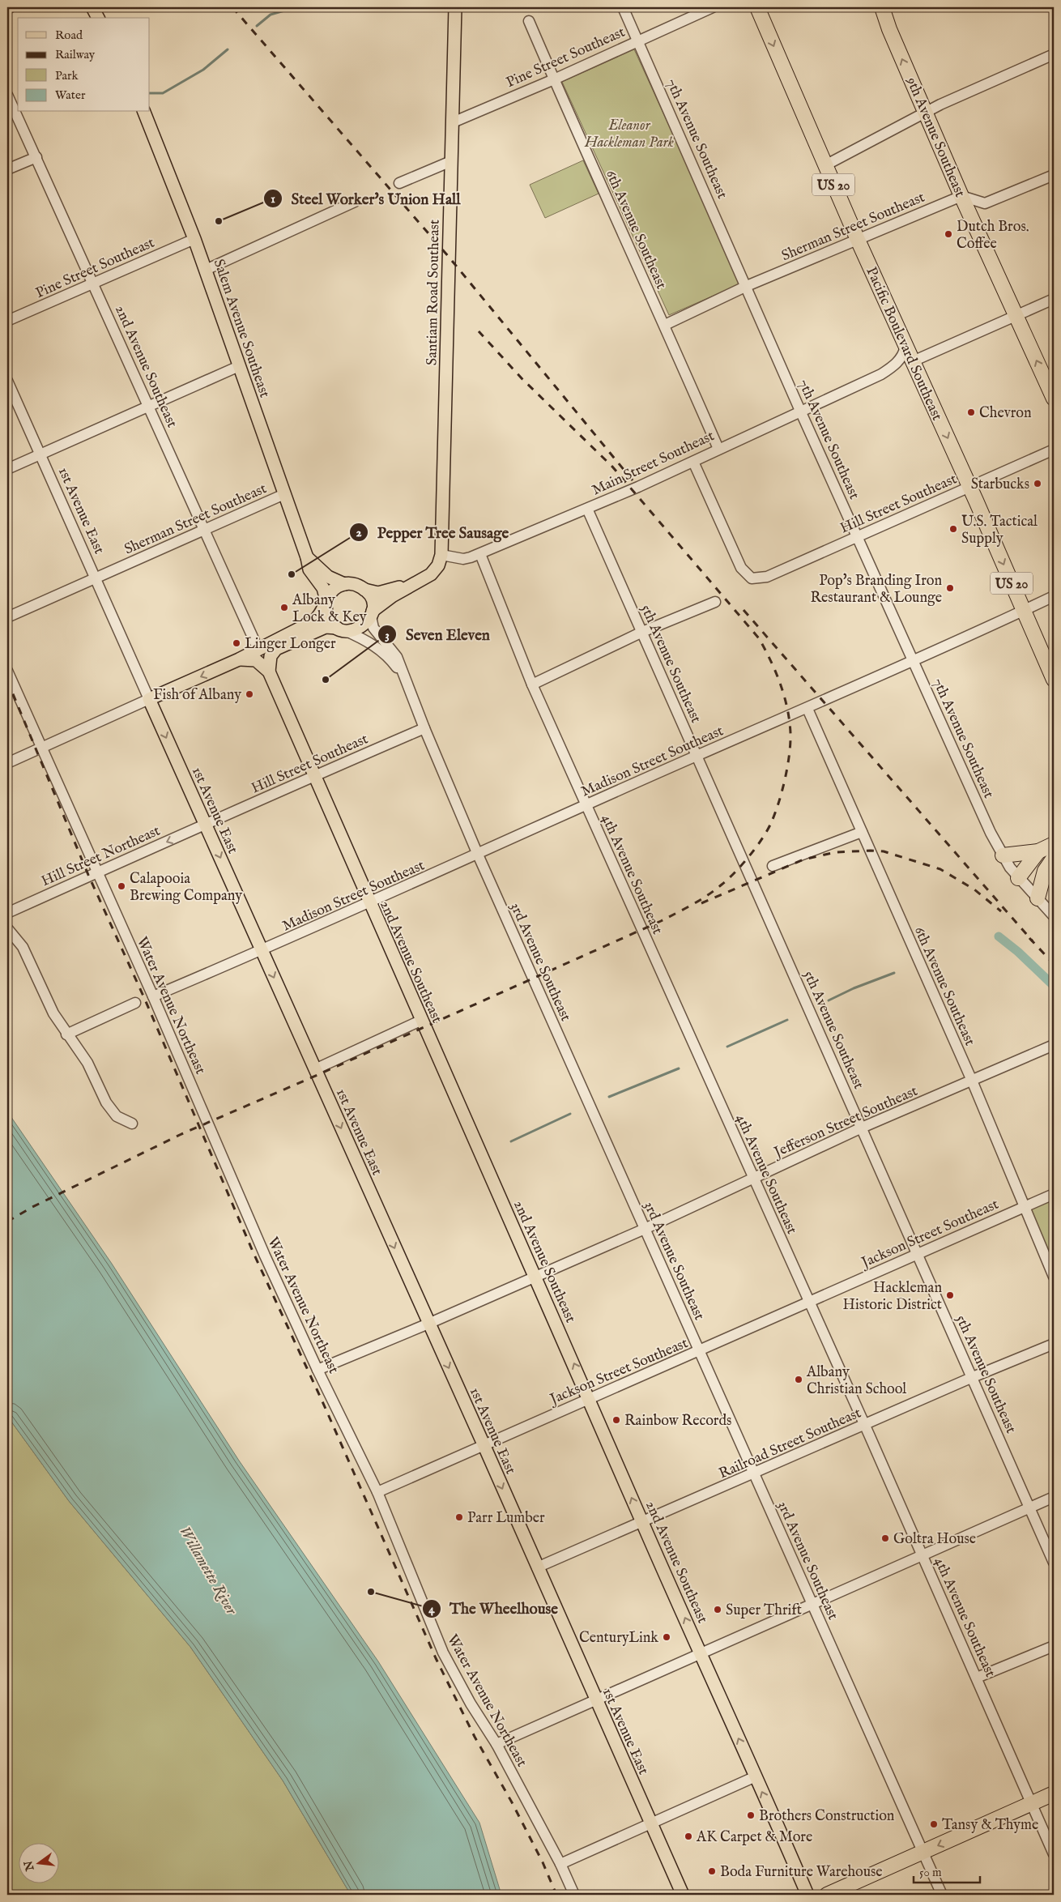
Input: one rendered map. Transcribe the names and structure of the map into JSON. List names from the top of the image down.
{
  "streets": {
    "highway": ["9th Avenue Southeast", "US 20", "Pacific Boulevard Southeast"],
    "main road": [
      "Santiam Road Southeast",
      "Salem Avenue Southeast",
      "2nd Avenue Southeast",
      "1st Avenue East"
    ],
    "street": [
      "Pine Street Southeast",
      "7th Avenue Southeast",
      "Sherman Street Southeast",
      "6th Avenue Southeast",
      "Main Street Southeast",
      "Hill Street Southeast",
      "5th Avenue Southeast",
      "Madison Street Southeast",
      "Hill Street Northeast",
      "4th Avenue Southeast",
      "3rd Avenue Southeast",
      "Water Avenue Northeast",
      "Jefferson Street Southeast",
      "Jackson Street Southeast",
      "Railroad Street Southeast"
    ]
  },
  "crossings": [
    ["Pine Street Southeast", "7th Avenue Southeast"],
    ["Pine Street Southeast", "6th Avenue Southeast"],
    ["Pine Street Southeast", "Santiam Road Southeast"],
    ["Pine Street Southeast", "Salem Avenue Southeast"],
    ["Pine Street Southeast", "2nd Avenue Southeast"],
    ["9th Avenue Southeast", "Sherman Street Southeast"],
    ["7th Avenue Southeast", "Sherman Street Southeast"],
    ["7th Avenue Southeast", "Main Street Southeast"],
    ["7th Avenue Southeast", "Hill Street Southeast"],
    ["7th Avenue Southeast", "Madison Street Southeast"],
    ["Sherman Street Southeast", "6th Avenue Southeast"],
    ["Sherman Street Southeast", "Salem Avenue Southeast"],
    ["Sherman Street Southeast", "Pacific Boulevard Southeast"],
    ["Sherman Street Southeast", "2nd Avenue Southeast"],
    ["Sherman Street Southeast", "1st Avenue East"],
    ["6th Avenue Southeast", "Main Street Southeast"],
    ["6th Avenue Southeast", "Madison Street Southeast"],
    ["6th Avenue Southeast", "Jefferson Street Southeast"],
    ["6th Avenue Southeast", "Jackson Street Southeast"],
    ["Santiam Road Southeast", "Main Street Southeast"],
    ["Salem Avenue Southeast", "3rd Avenue Southeast"],
    ["Pacific Boulevard Southeast", "Main Street Southeast"],
    ["Pacific Boulevard Southeast", "Hill Street Southeast"],
    ["Pacific Boulevard Southeast", "Madison Street Southeast"],
    ["2nd Avenue Southeast", "Hill Street Southeast"],
    ["2nd Avenue Southeast", "Madison Street Southeast"],
    ["2nd Avenue Southeast", "Jefferson Street Southeast"],
    ["2nd Avenue Southeast", "Jackson Street Southeast"],
    ["2nd Avenue Southeast", "Railroad Street Southeast"],
    ["Main Street Southeast", "Hill Street Southeast"],
    ["Main Street Southeast", "5th Avenue Southeast"],
    ["Main Street Southeast", "4th Avenue Southeast"],
    ["Hill Street Southeast", "1st Avenue East"],
    ["Hill Street Southeast", "Hill Street Northeast"],
    ["Hill Street Southeast", "3rd Avenue Southeast"],
    ["1st Avenue East", "Madison Street Southeast"],
    ["1st Avenue East", "Hill Street Northeast"],
    ["1st Avenue East", "Jefferson Street Southeast"],
    ["1st Avenue East", "Jackson Street Southeast"],
    ["1st Avenue East", "Railroad Street Southeast"],
    ["5th Avenue Southeast", "Madison Street Southeast"],
    ["5th Avenue Southeast", "Jefferson Street Southeast"],
    ["5th Avenue Southeast", "Jackson Street Southeast"],
    ["5th Avenue Southeast", "Railroad Street Southeast"],
    ["Madison Street Southeast", "4th Avenue Southeast"],
    ["Madison Street Southeast", "3rd Avenue Southeast"],
    ["Madison Street Southeast", "Water Avenue Northeast"],
    ["Hill Street Northeast", "Water Avenue Northeast"],
    ["4th Avenue Southeast", "Jefferson Street Southeast"],
    ["4th Avenue Southeast", "Jackson Street Southeast"],
    ["4th Avenue Southeast", "Railroad Street Southeast"],
    ["3rd Avenue Southeast", "Jefferson Street Southeast"],
    ["3rd Avenue Southeast", "Jackson Street Southeast"],
    ["3rd Avenue Southeast", "Railroad Street Southeast"],
    ["Water Avenue Northeast", "Jefferson Street Southeast"],
    ["Water Avenue Northeast", "Jackson Street Southeast"]
  ],
  "one_way": [
    "9th Avenue Southeast",
    "Pacific Boulevard Southeast",
    "1st Avenue East",
    "Hill Street Northeast"
  ],
  "water": ["Willamette River"],
  "parks": ["Eleanor Hackleman Park"],
  "places": [
    "Steel Worker's Union Hall",
    "Dutch Bros. Coffee",
    "Chevron",
    "Starbucks",
    "U.S. Tactical Supply",
    "Pepper Tree Sausage",
    "Pop's Branding Iron Restaurant & Lounge",
    "Albany Lock & Key",
    "Linger Longer",
    "Seven Eleven",
    "Fish of Albany",
    "Calapooia Brewing Company",
    "Hackleman Historic District",
    "Albany Christian School",
    "Rainbow Records",
    "Parr Lumber",
    "Goltra House",
    "The Wheelhouse",
    "Super Thrift",
    "CenturyLink",
    "Brothers Construction",
    "Tansy & Thyme",
    "AK Carpet & More",
    "Boda Furniture Warehouse"
  ],
  "legend": [
    "Road",
    "Railway",
    "Park",
    "Water"
  ],
  "scale_bar": "50 m",
  "north": "left"
}
